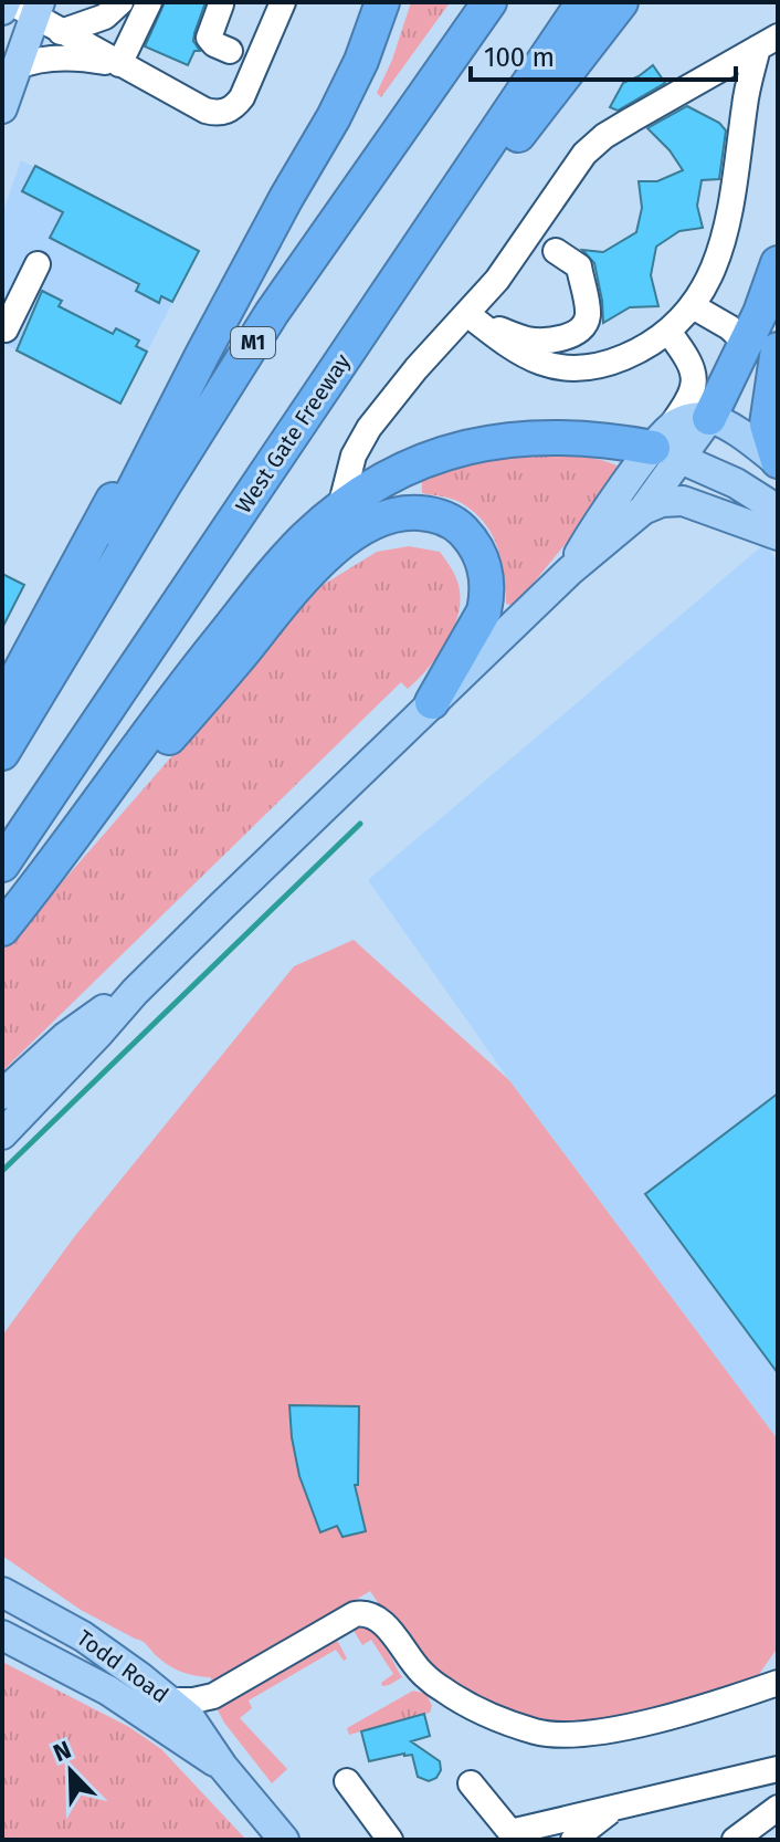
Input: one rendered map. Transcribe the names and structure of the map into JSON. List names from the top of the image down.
{
  "streets": {
    "highway": ["M1", "West Gate Freeway"],
    "main road": ["Todd Road"]
  },
  "scale_bar": "100 m",
  "north": "top left"
}
